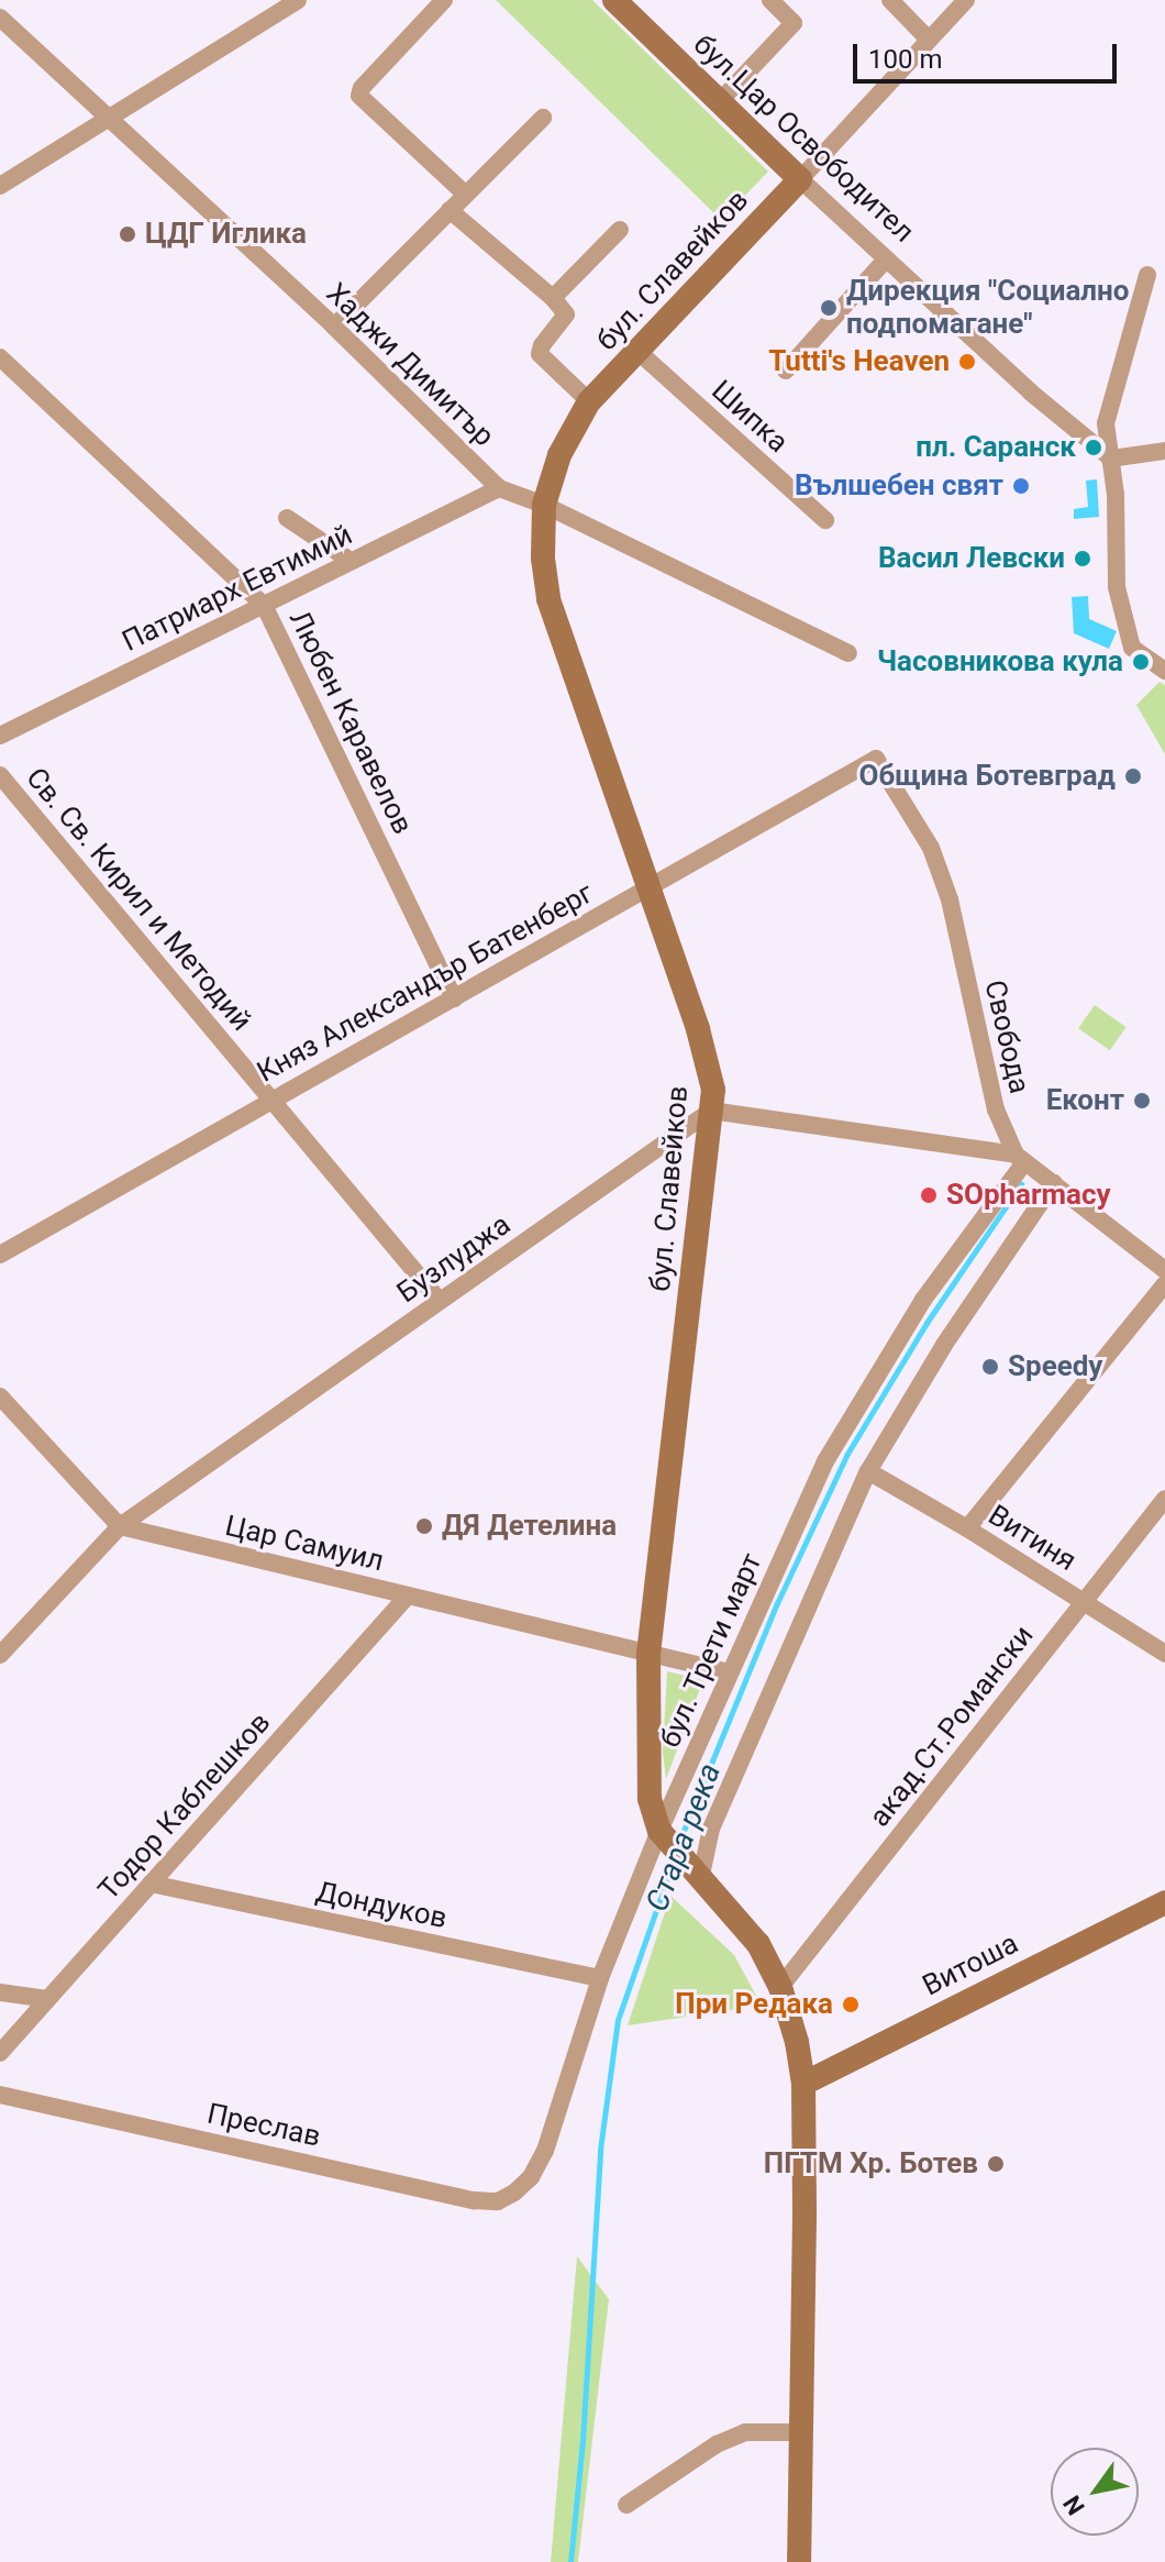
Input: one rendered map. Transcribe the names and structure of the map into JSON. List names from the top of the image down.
{
  "streets": {
    "street": [
      "бул.Цар Освободител",
      "бул. Славейков",
      "Хаджи Димитър",
      "Шипка",
      "Патриарх Евтимий",
      "Любен Каравелов",
      "Св. Св. Кирил и Методий",
      "Княз Александър Батенберг",
      "Свобода",
      "Бузлуджа",
      "Витиня",
      "Цар Самуил",
      "бул. Трети март",
      "акад.Ст.Романски",
      "Тодор Каблешков",
      "Дондуков",
      "Витоша",
      "Преслав"
    ]
  },
  "crossings": [
    ["бул.Цар Освободител", "бул. Славейков"],
    ["бул. Славейков", "Хаджи Димитър"],
    ["бул. Славейков", "Шипка"],
    ["бул. Славейков", "Княз Александър Батенберг"],
    ["бул. Славейков", "Бузлуджа"],
    ["бул. Славейков", "Цар Самуил"],
    ["бул. Славейков", "бул. Трети март"],
    ["Хаджи Димитър", "Патриарх Евтимий"],
    ["Патриарх Евтимий", "Любен Каравелов"],
    ["Любен Каравелов", "Княз Александър Батенберг"],
    ["Св. Св. Кирил и Методий", "Княз Александър Батенберг"],
    ["Св. Св. Кирил и Методий", "Бузлуджа"],
    ["Княз Александър Батенберг", "Свобода"],
    ["Свобода", "бул. Трети март"],
    ["Бузлуджа", "Цар Самуил"],
    ["Витиня", "акад.Ст.Романски"],
    ["Цар Самуил", "бул. Трети март"],
    ["Цар Самуил", "Тодор Каблешков"],
    ["бул. Трети март", "Дондуков"],
    ["бул. Трети март", "Преслав"],
    ["Тодор Каблешков", "Дондуков"]
  ],
  "water": ["Стара река"],
  "places": [
    "ЦДГ Иглика",
    "Дирекция \"Социално подпомагане\"",
    "Tutti's Heaven",
    "пл. Саранск",
    "Вълшебен свят",
    "Васил Левски",
    "Часовникова кула",
    "Община Ботевград",
    "Еконт",
    "SOpharmacy",
    "Speedy",
    "ДЯ Детелина",
    "При Редака",
    "ПГТМ Хр. Ботев"
  ],
  "scale_bar": "100 m",
  "north": "bottom left"
}
